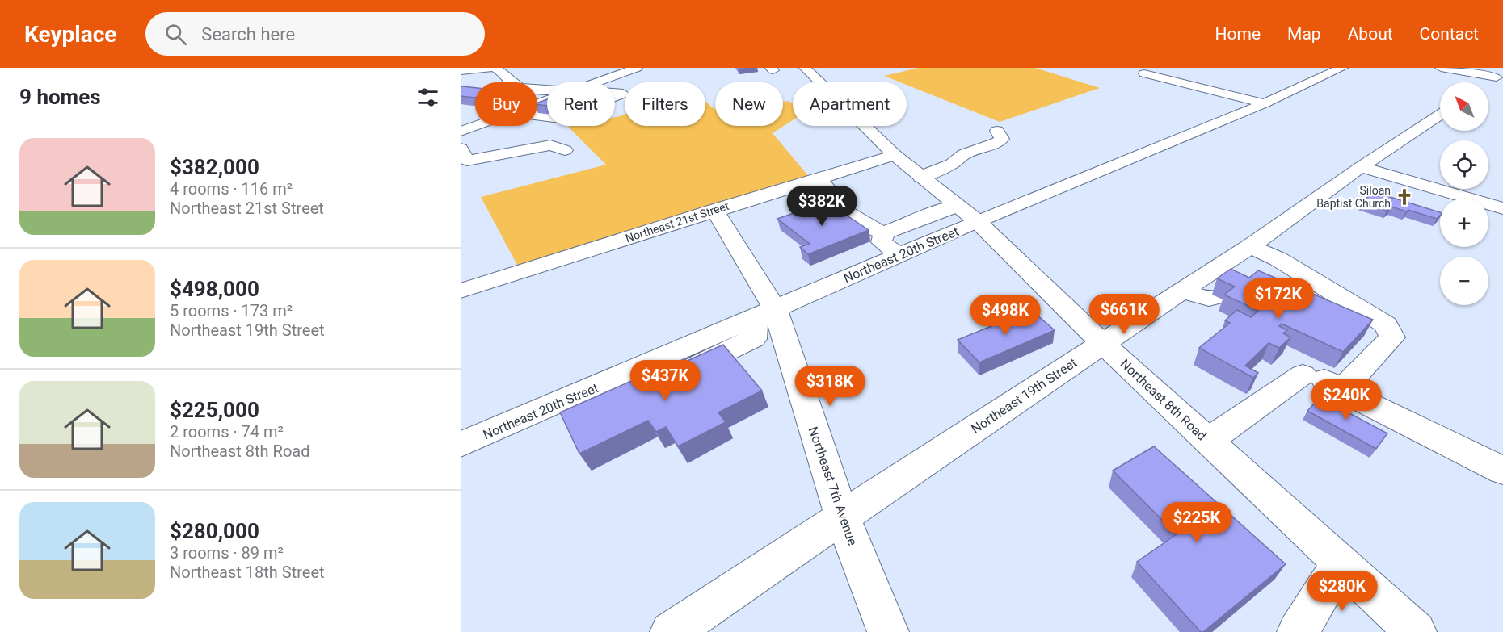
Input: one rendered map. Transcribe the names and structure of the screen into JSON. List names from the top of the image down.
{
  "streets": {
    "street": [
      "Northeast 21st Street",
      "Northeast 20th Street",
      "Northeast 19th Street",
      "Northeast 8th Road",
      "Northeast 7th Avenue"
    ]
  },
  "crossings": [
    ["Northeast 21st Street", "Northeast 8th Road"],
    ["Northeast 21st Street", "Northeast 7th Avenue"],
    ["Northeast 20th Street", "Northeast 8th Road"],
    ["Northeast 20th Street", "Northeast 7th Avenue"],
    ["Northeast 19th Street", "Northeast 8th Road"],
    ["Northeast 19th Street", "Northeast 7th Avenue"]
  ],
  "places": {
    "church": ["Siloan Baptist Church"]
  },
  "north": "top left",
  "page": {
    "header": "Keyplace",
    "search": "Search here",
    "nav": [
      "Home",
      "Map",
      "About",
      "Contact"
    ],
    "heading": "9 homes",
    "map_buttons": ["+", "−"],
    "chip": [
      "Buy",
      "Rent",
      "Filters",
      "New",
      "Apartment"
    ],
    "list": [
      {
        "name": "$382,000",
        "note": "4 rooms · 116 m² · Northeast 21st Street"
      },
      {
        "name": "$498,000",
        "note": "5 rooms · 173 m² · Northeast 19th Street"
      },
      {
        "name": "$225,000",
        "note": "2 rooms · 74 m² · Northeast 8th Road"
      },
      {
        "name": "$280,000",
        "note": "3 rooms · 89 m² · Northeast 18th Street"
      }
    ],
    "price": [
      "$382K",
      "$172K",
      "$661K",
      "$498K",
      "$437K",
      "$318K",
      "$240K",
      "$225K",
      "$280K"
    ]
  }
}
